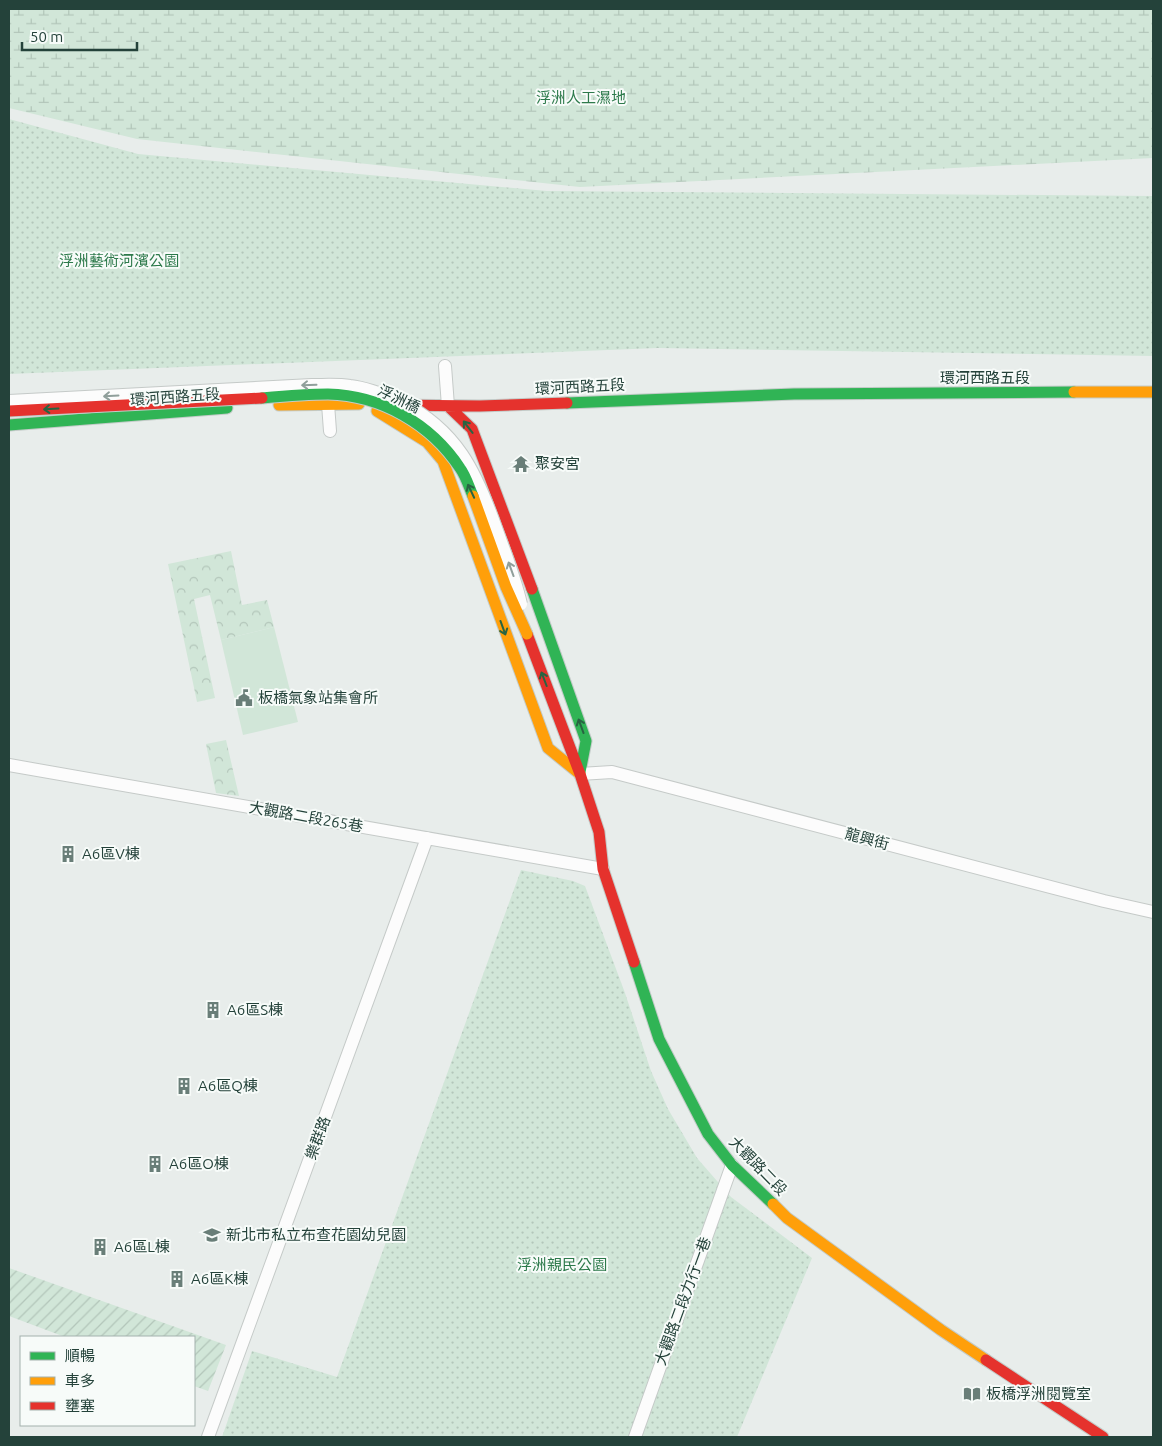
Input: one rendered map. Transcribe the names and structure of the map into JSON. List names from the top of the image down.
{
  "streets": {
    "main road": ["環河西路五段", "浮洲橋", "大觀路二段"],
    "street": [
      "大觀路二段265巷",
      "龍興街",
      "樂群路",
      "大觀路二段力行一巷"
    ]
  },
  "crossings": [
    ["浮洲橋", "龍興街"],
    ["浮洲橋", "大觀路二段"],
    ["大觀路二段265巷", "樂群路"],
    ["大觀路二段265巷", "大觀路二段"],
    ["龍興街", "大觀路二段"],
    ["大觀路二段", "大觀路二段力行一巷"]
  ],
  "one_way": ["浮洲橋"],
  "parks": ["浮洲人工濕地", "浮洲藝術河濱公園", "浮洲親民公園"],
  "places": {
    "temple": ["聚安宮"],
    "public building": ["板橋氣象站集會所"],
    "building": [
      "A6區V棟",
      "A6區S棟",
      "A6區Q棟",
      "A6區O棟",
      "A6區L棟",
      "A6區K棟"
    ],
    "school or university": ["新北市私立布查花園幼兒園"],
    "library": ["板橋浮洲閱覽室"]
  },
  "legend": ["順暢", "車多", "壅塞"],
  "scale_bar": "50 m"
}
